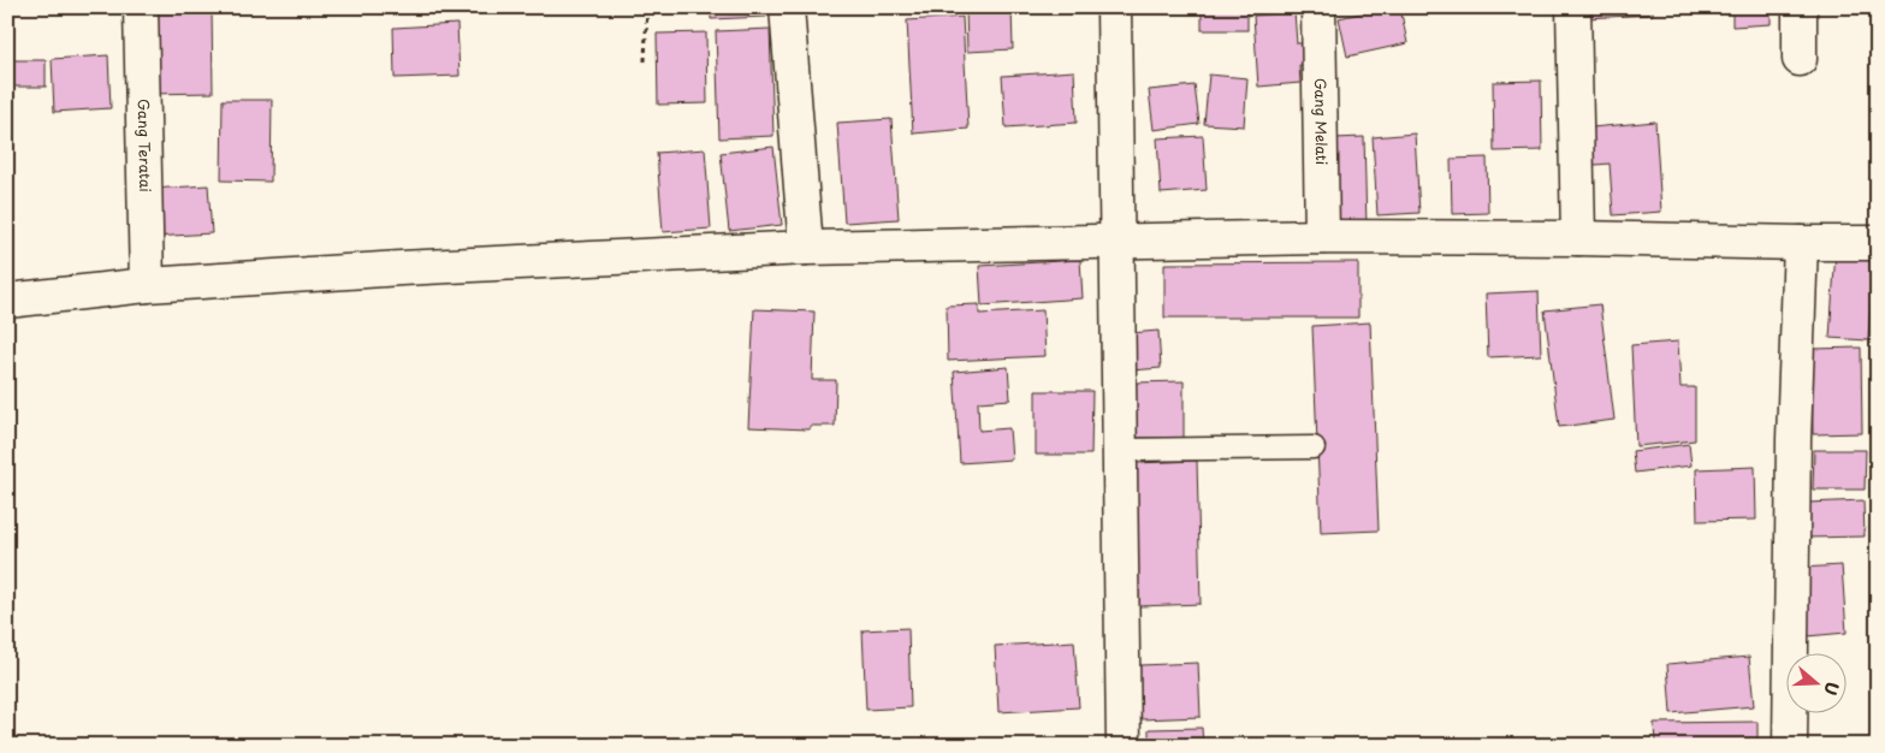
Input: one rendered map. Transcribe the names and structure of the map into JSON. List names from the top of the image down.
{
  "streets": {
    "street": ["Gang Melati", "Gang Teratai"]
  },
  "north": "right"
}
